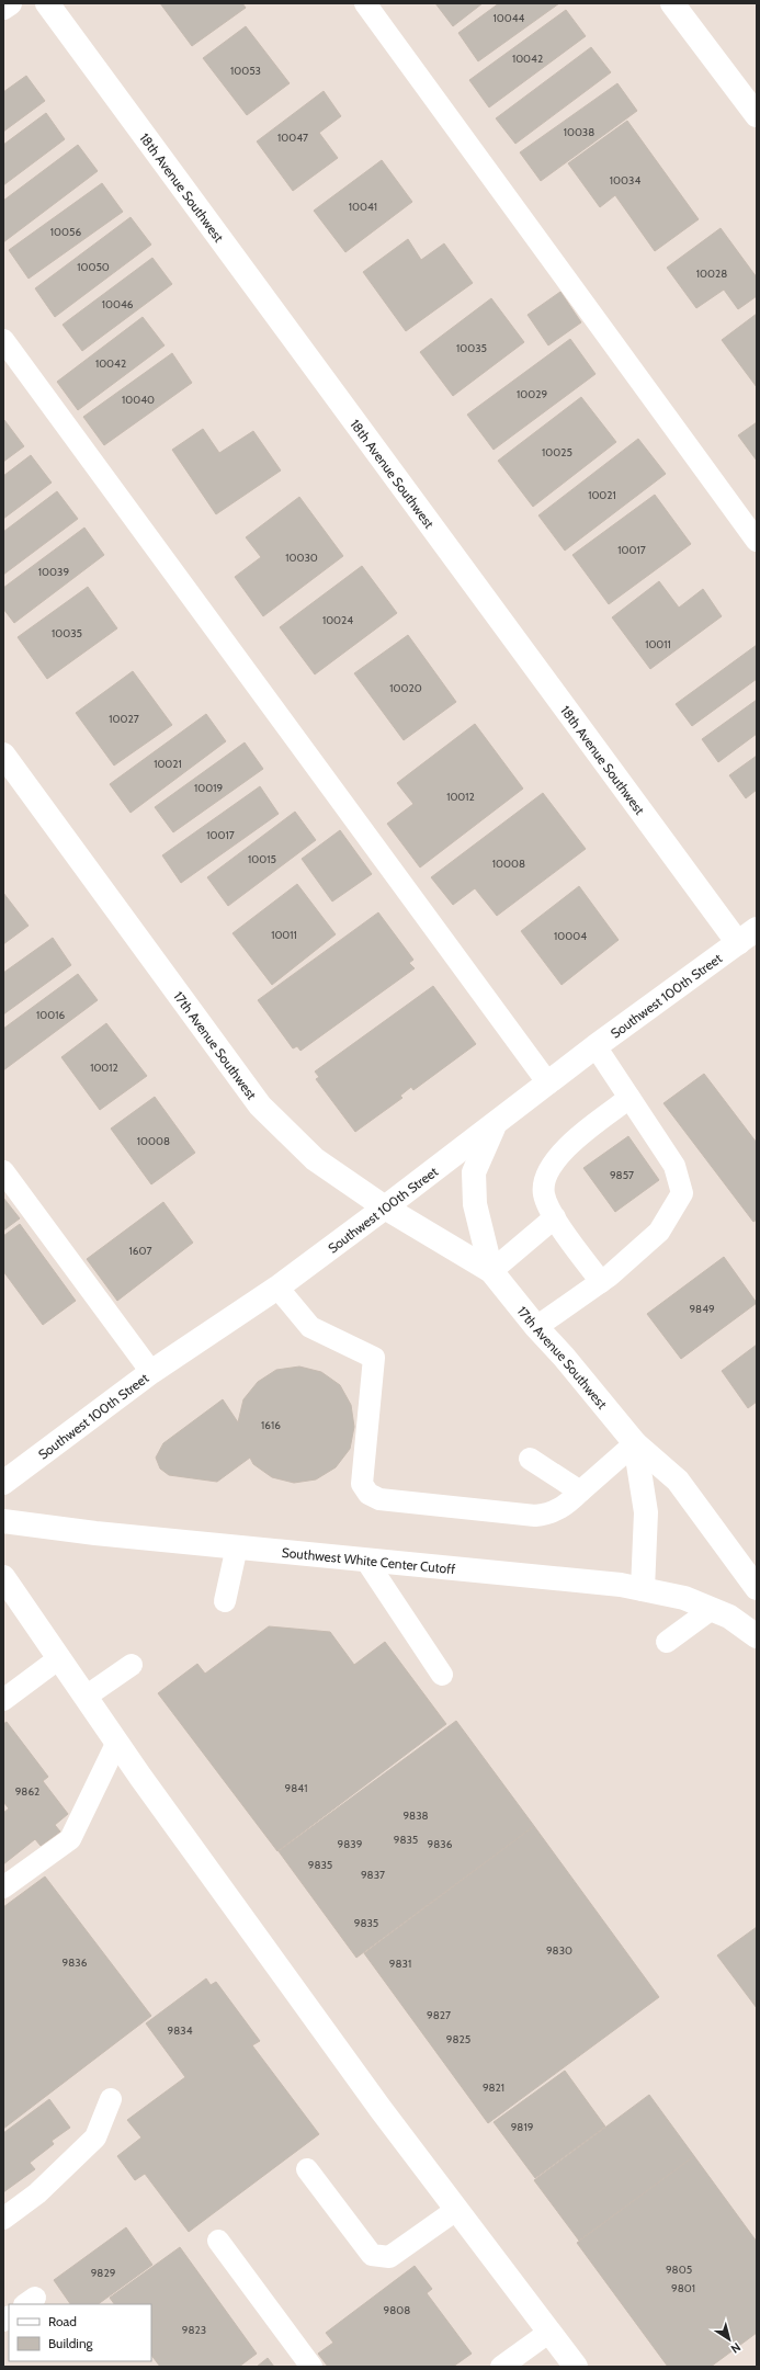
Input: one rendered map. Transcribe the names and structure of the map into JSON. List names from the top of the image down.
{
  "streets": {
    "street": [
      "18th Avenue Southwest",
      "Southwest 100th Street",
      "17th Avenue Southwest",
      "Southwest White Center Cutoff"
    ]
  },
  "crossings": [
    ["18th Avenue Southwest", "Southwest 100th Street"],
    ["Southwest 100th Street", "17th Avenue Southwest"]
  ],
  "house_numbers": [
    "10044",
    "10042",
    "10053",
    "10038",
    "10047",
    "10034",
    "10041",
    "10056",
    "10050",
    "10028",
    "10046",
    "10035",
    "10042",
    "10029",
    "10040",
    "10025",
    "10021",
    "10017",
    "10030",
    "10039",
    "10024",
    "10035",
    "10011",
    "10020",
    "10027",
    "10021",
    "10019",
    "10012",
    "10017",
    "10015",
    "10008",
    "10011",
    "10004",
    "10016",
    "10012",
    "10008",
    "9857",
    "1607",
    "9849",
    "1616",
    "9841",
    "9862",
    "9838",
    "9835",
    "9839",
    "9836",
    "9835",
    "9837",
    "9835",
    "9830",
    "9836",
    "9831",
    "9827",
    "9834",
    "9825",
    "9821",
    "9819",
    "9805",
    "9829",
    "9801",
    "9808",
    "9823"
  ],
  "legend": ["Road", "Building"],
  "north": "bottom right"
}
